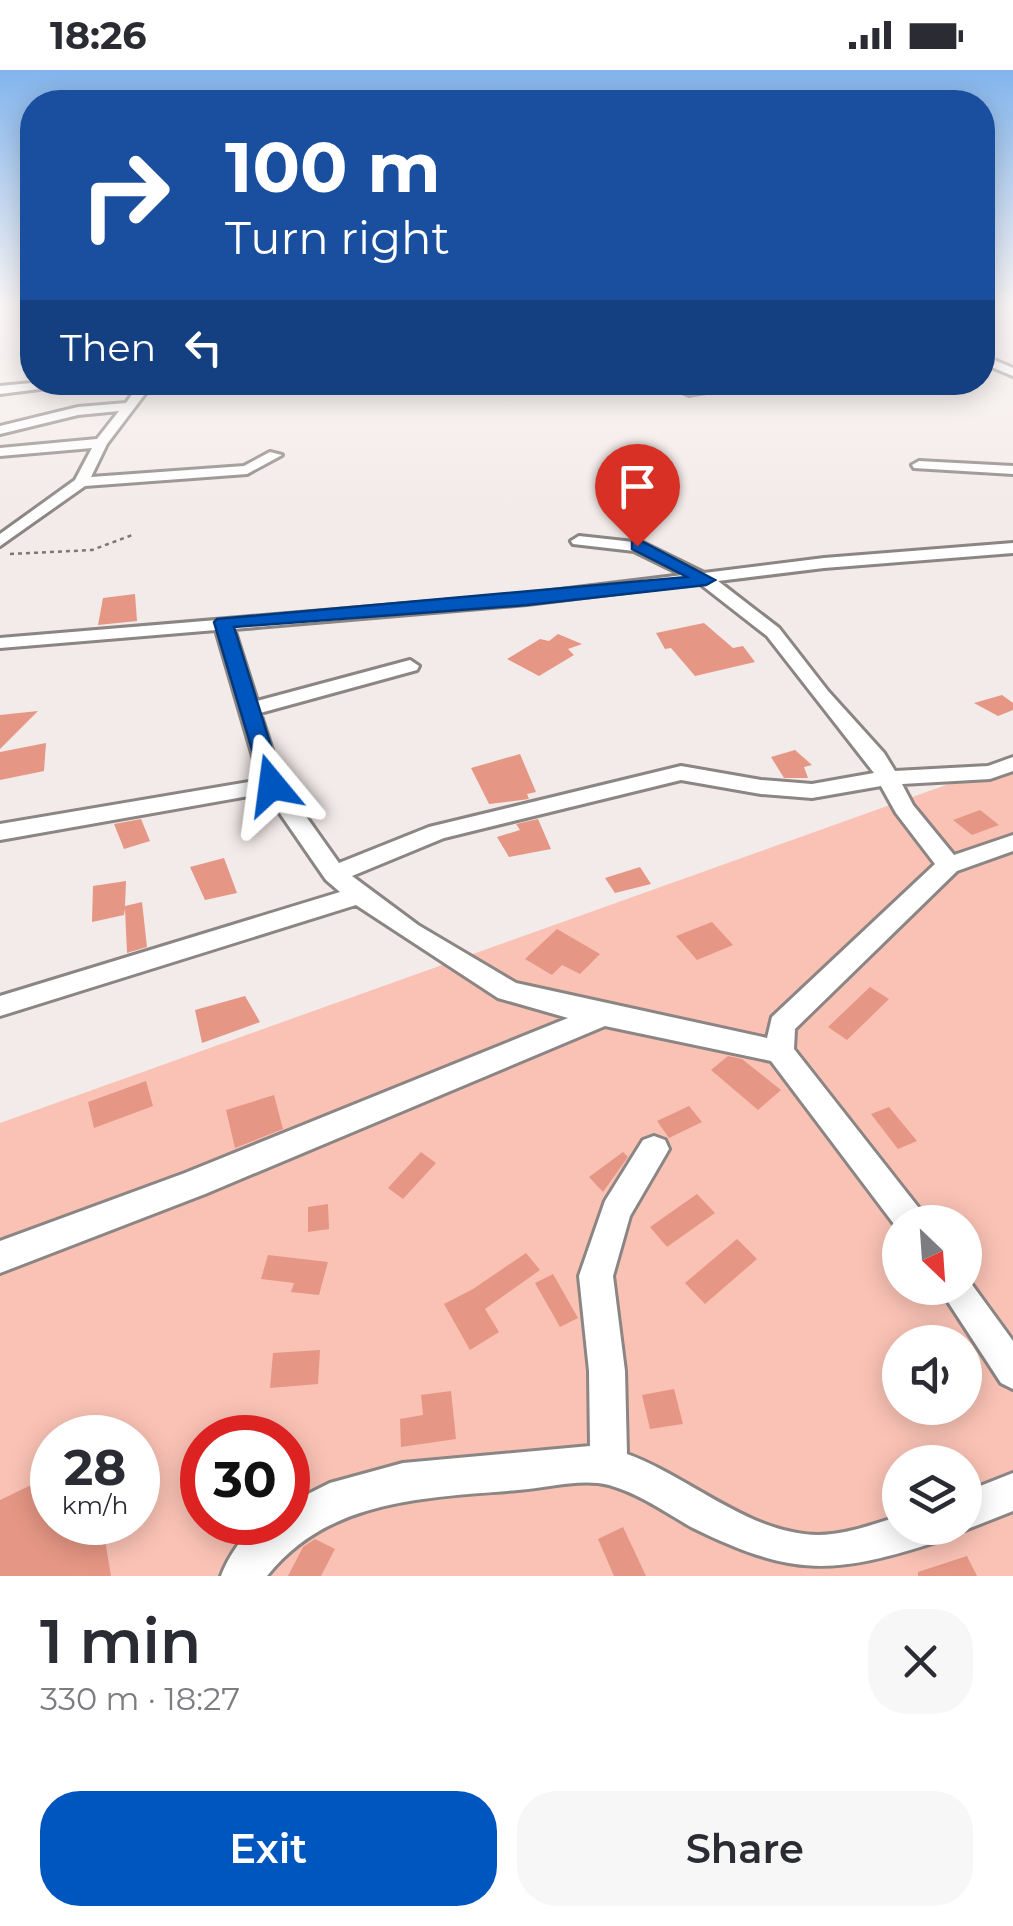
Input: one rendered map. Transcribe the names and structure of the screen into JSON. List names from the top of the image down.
{
  "north": "bottom right",
  "page": {
    "status": "18:26",
    "turn": ["100 m", "Turn right"],
    "then": "Then",
    "speed": "28 km/h",
    "limit": "30",
    "heading": ["1 min", "330 m · 18:27"],
    "buttons": ["Exit", "Share"]
  }
}
